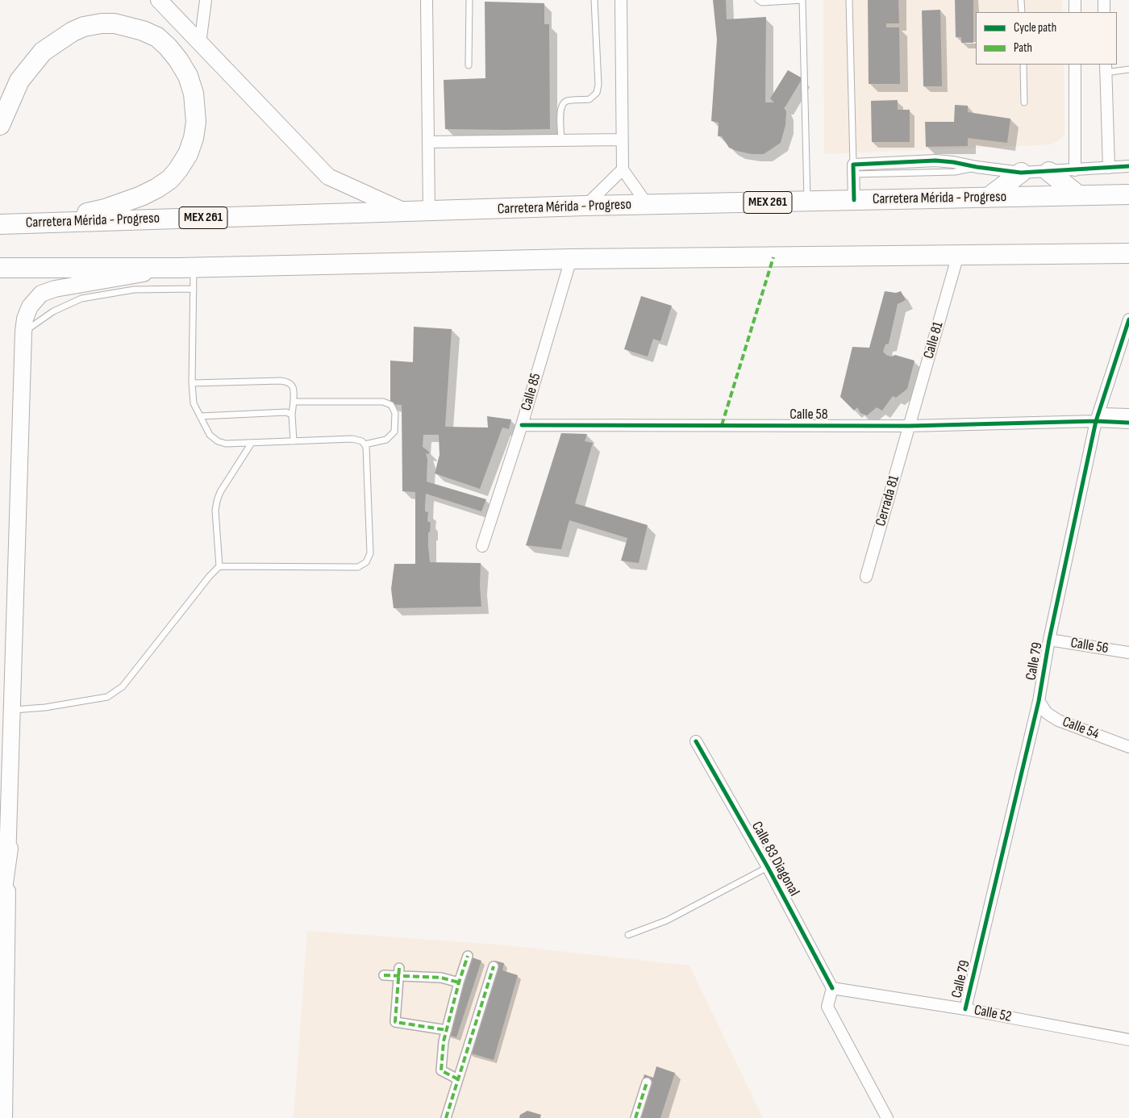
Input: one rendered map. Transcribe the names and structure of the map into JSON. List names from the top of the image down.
{
  "streets": {
    "highway": ["Carretera Mérida - Progreso", "MEX 261"],
    "street": [
      "Calle 81",
      "Calle 85",
      "Calle 58",
      "Cerrada 81",
      "Calle 56",
      "Calle 79",
      "Calle 54",
      "Calle 83 Diagonal",
      "Calle 52"
    ]
  },
  "crossings": [
    ["Calle 81", "Calle 58"],
    ["Calle 81", "Cerrada 81"],
    ["Calle 85", "Calle 58"],
    ["Calle 58", "Cerrada 81"],
    ["Calle 58", "Calle 79"],
    ["Calle 56", "Calle 79"],
    ["Calle 79", "Calle 54"],
    ["Calle 79", "Calle 52"],
    ["Calle 83 Diagonal", "Calle 52"]
  ],
  "legend": ["Cycle path", "Path"]
}
